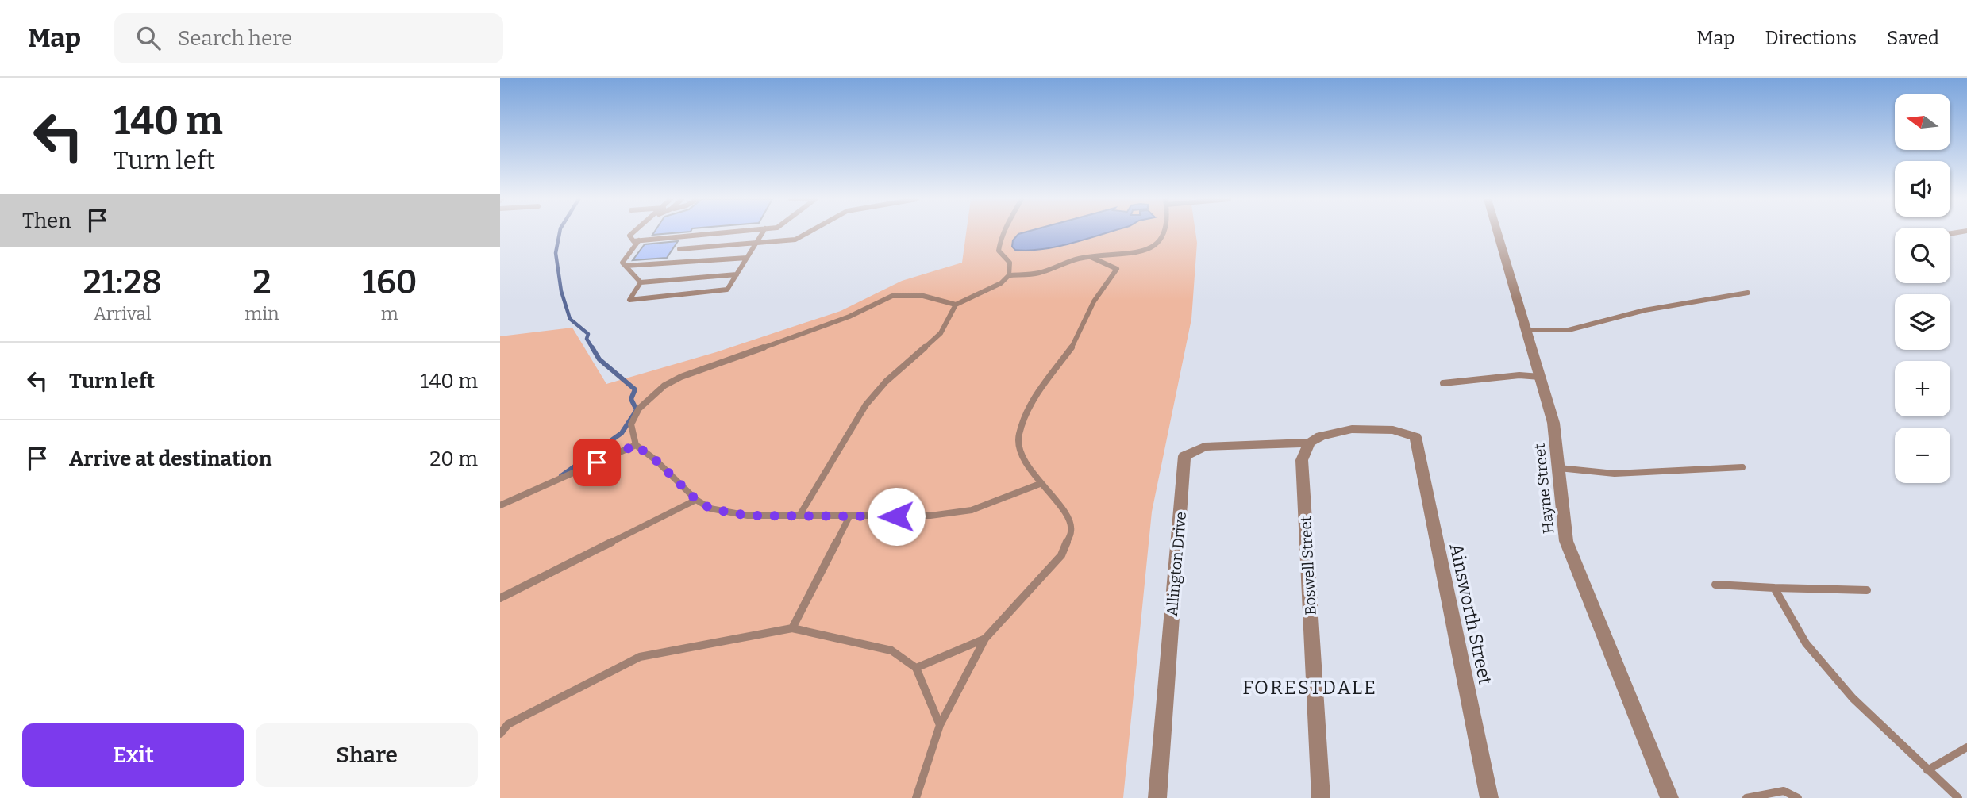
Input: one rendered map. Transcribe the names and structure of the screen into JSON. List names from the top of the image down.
{
  "streets": {
    "street": [
      "Hayne Street",
      "Allington Drive",
      "Boswell Street",
      "Ainsworth Street"
    ]
  },
  "crossings": [
    ["Allington Drive", "Boswell Street"],
    ["Allington Drive", "Ainsworth Street"],
    ["Boswell Street", "Ainsworth Street"]
  ],
  "districts": ["FORESTDALE"],
  "north": "left",
  "page": {
    "header": "Map",
    "search": "Search here",
    "nav": ["Map", "Directions", "Saved"],
    "turn": ["140 m", "Turn left"],
    "map_buttons": ["+", "−"],
    "then": "Then",
    "eta": [
      "21:28",
      "Arrival",
      "2",
      "min",
      "160",
      "m"
    ],
    "list": [
      {
        "name": "Turn left",
        "value": "140 m"
      },
      {
        "name": "Arrive at destination",
        "value": "20 m"
      }
    ],
    "buttons": ["Exit", "Share"]
  }
}
